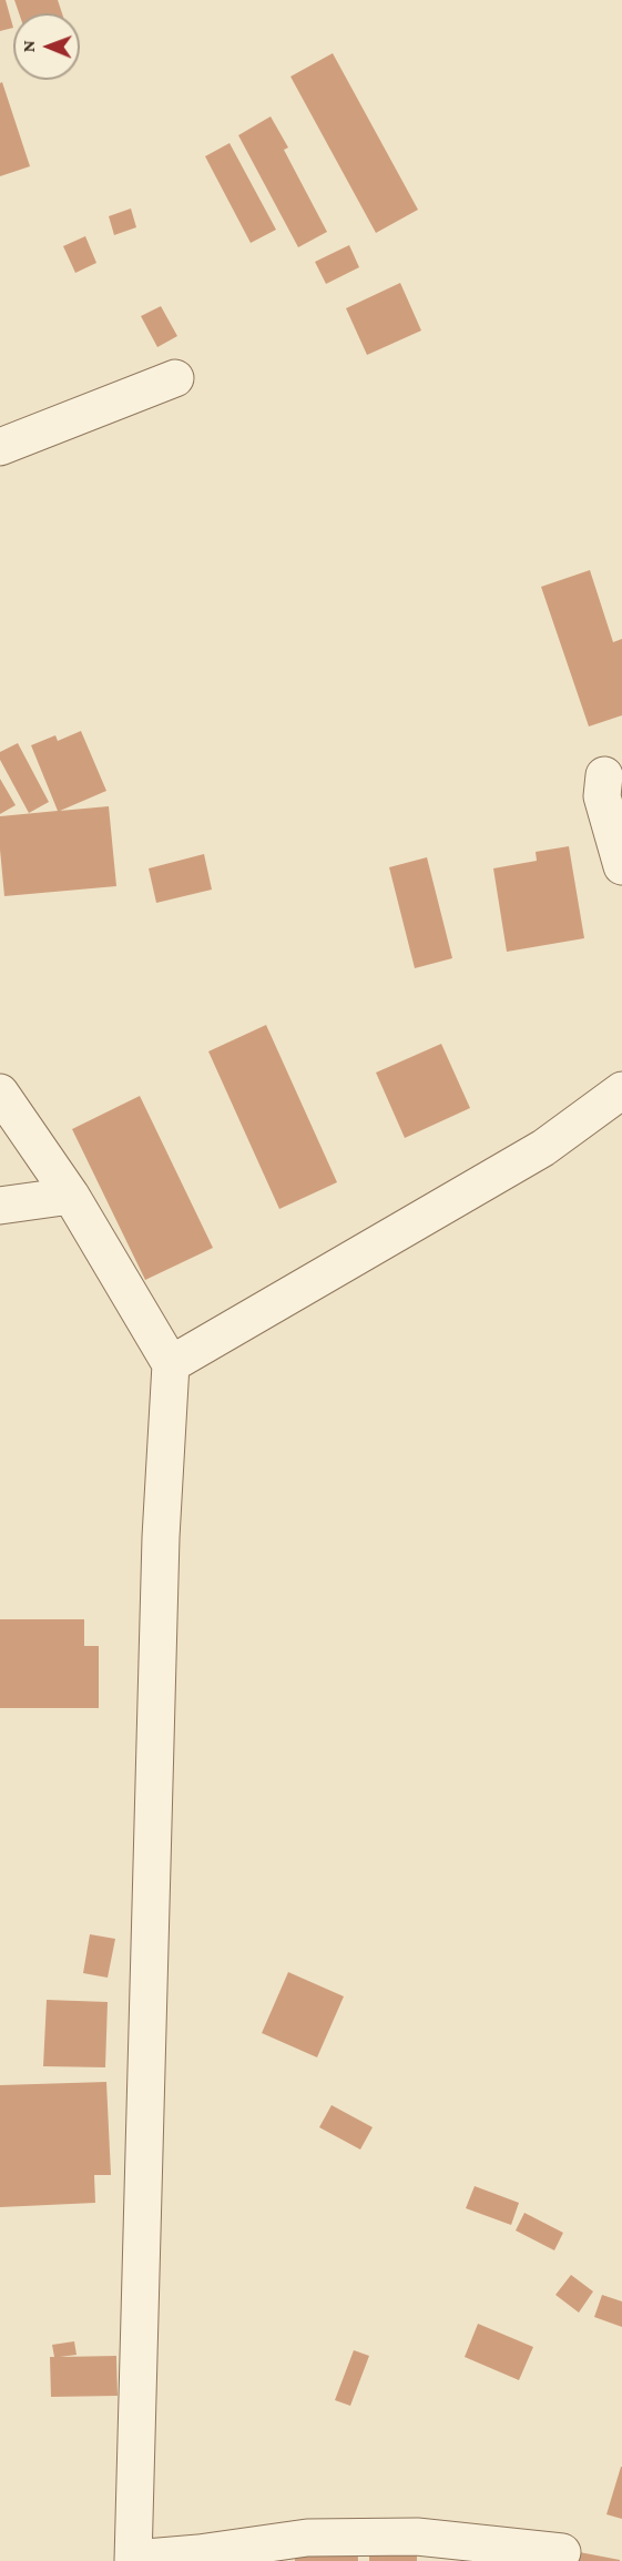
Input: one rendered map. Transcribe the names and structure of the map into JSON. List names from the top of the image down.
{
  "north": "left"
}
